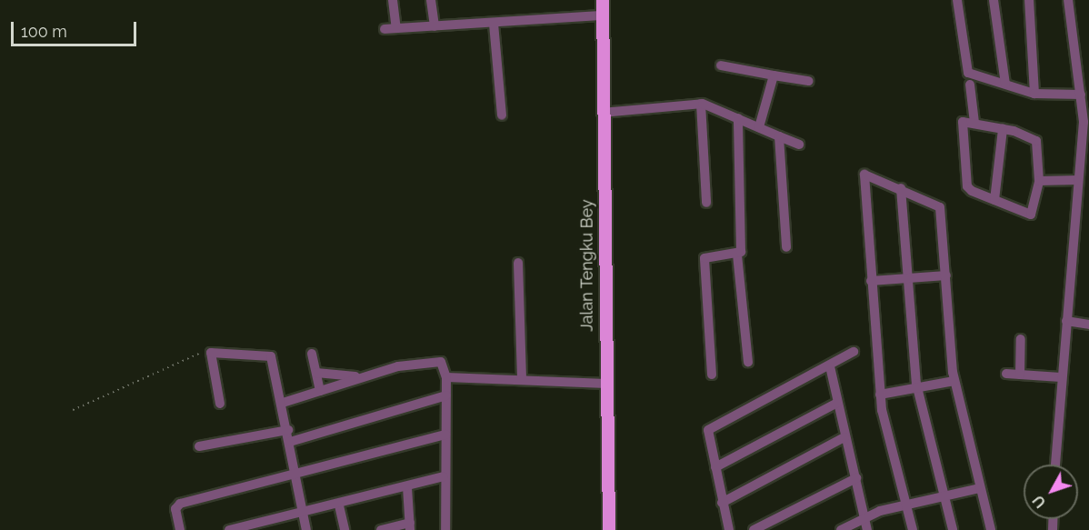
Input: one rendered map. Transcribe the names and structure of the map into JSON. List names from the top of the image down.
{
  "streets": {
    "main road": ["Jalan Tengku Bey"]
  },
  "scale_bar": "100 m",
  "north": "bottom left"
}
